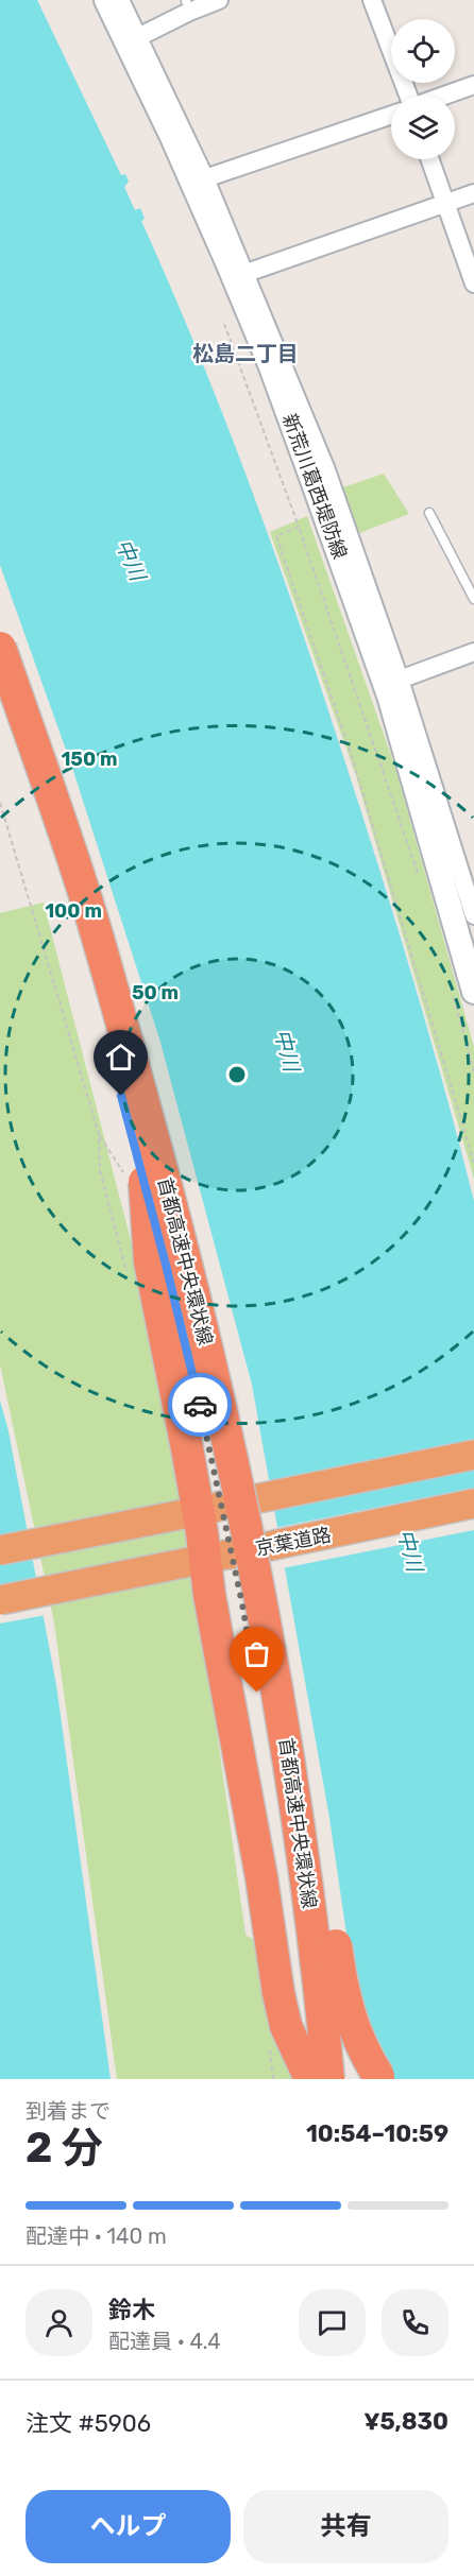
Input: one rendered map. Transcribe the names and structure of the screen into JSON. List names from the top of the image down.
{
  "streets": {
    "highway": ["首都高速中央環状線", "京葉道路"],
    "main road": ["新荒川葛西堤防線"]
  },
  "districts": ["松島二丁目"],
  "water": ["中川"],
  "page": {
    "heading": ["2 分", "到着まで", "10:54–10:59"],
    "panel": [
      "鈴木",
      "配達員 · 4.4",
      "注文 #5906",
      "¥5,830"
    ],
    "bar": "配達中 · 140 m",
    "buttons": ["ヘルプ", "共有"]
  },
  "rings": ["150 m", "100 m", "50 m"]
}
